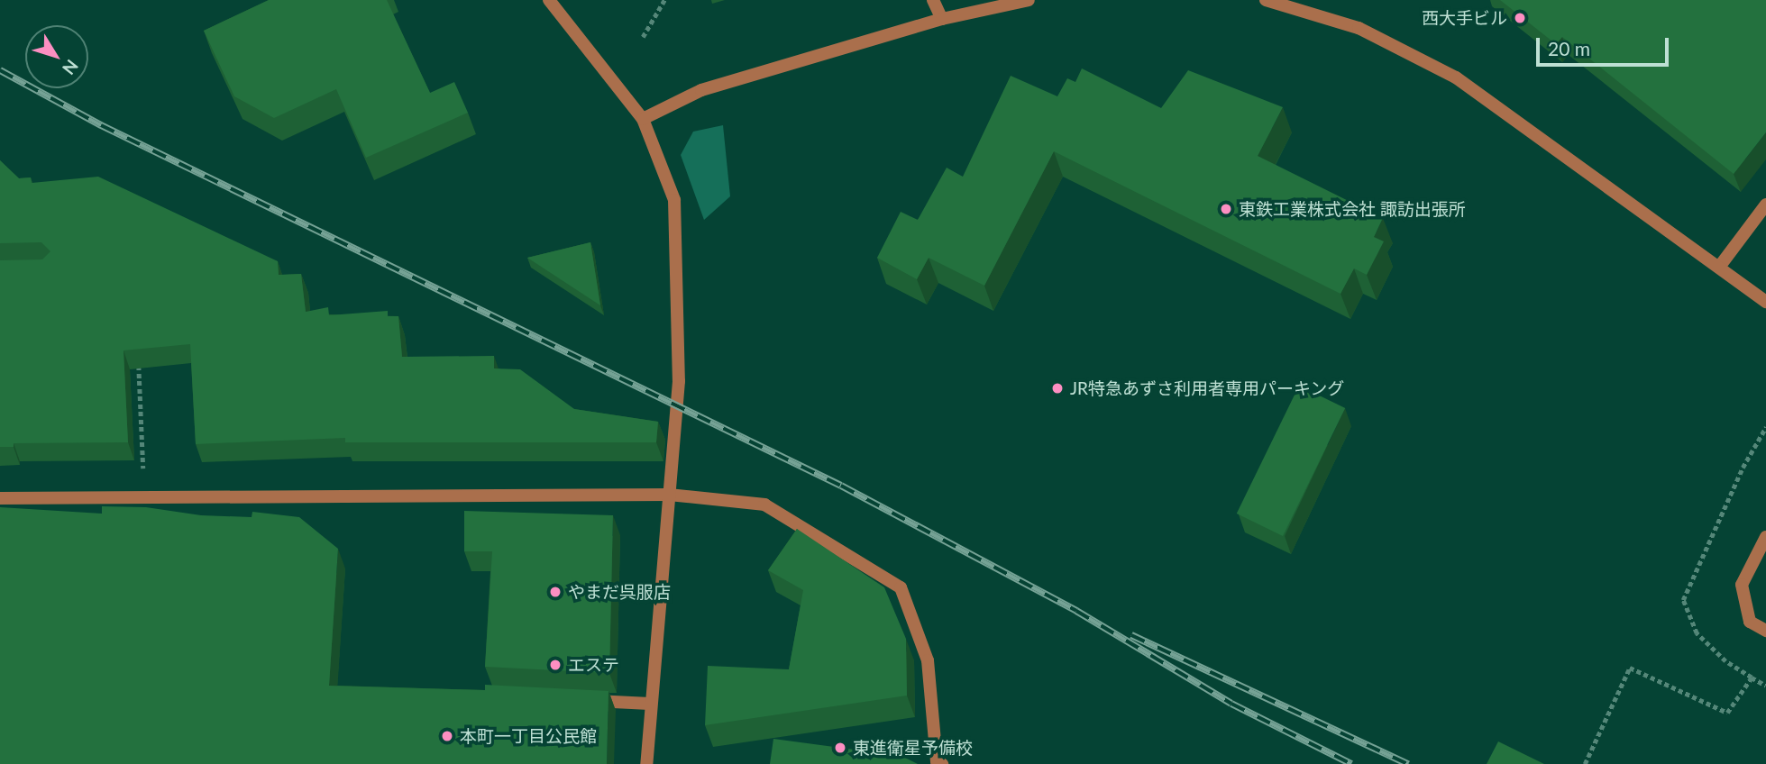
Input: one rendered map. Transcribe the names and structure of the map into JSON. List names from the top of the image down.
{
  "places": [
    "西大手ビル",
    "東鉄工業株式会社 諏訪出張所",
    "JR特急あずさ利用者専用パーキング",
    "やまだ呉服店",
    "エステ",
    "本町一丁目公民館",
    "東進衛星予備校"
  ],
  "scale_bar": "20 m",
  "north": "bottom right"
}
